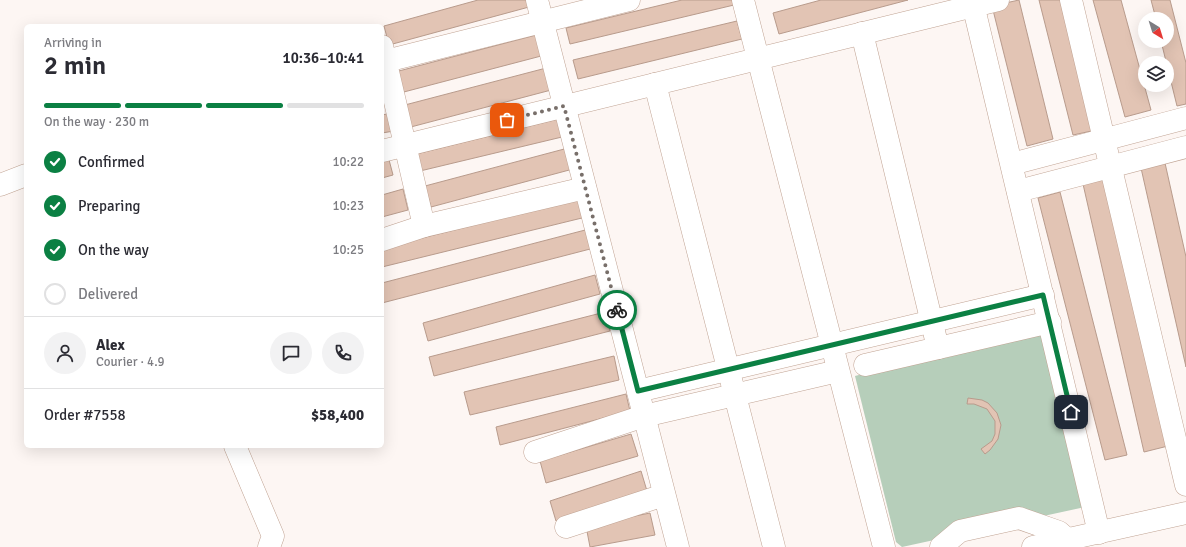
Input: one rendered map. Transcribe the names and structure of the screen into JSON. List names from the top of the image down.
{
  "north": "bottom right",
  "page": {
    "heading": ["2 min", "Arriving in", "10:36–10:41"],
    "panel": [
      "Alex",
      "Courier · 4.9",
      "Order #7558",
      "$58,400"
    ],
    "bar": "On the way · 230 m",
    "list": [
      ["Confirmed", "10:22"],
      ["Preparing", "10:23"],
      ["On the way", "10:25"],
      "Delivered"
    ]
  }
}
